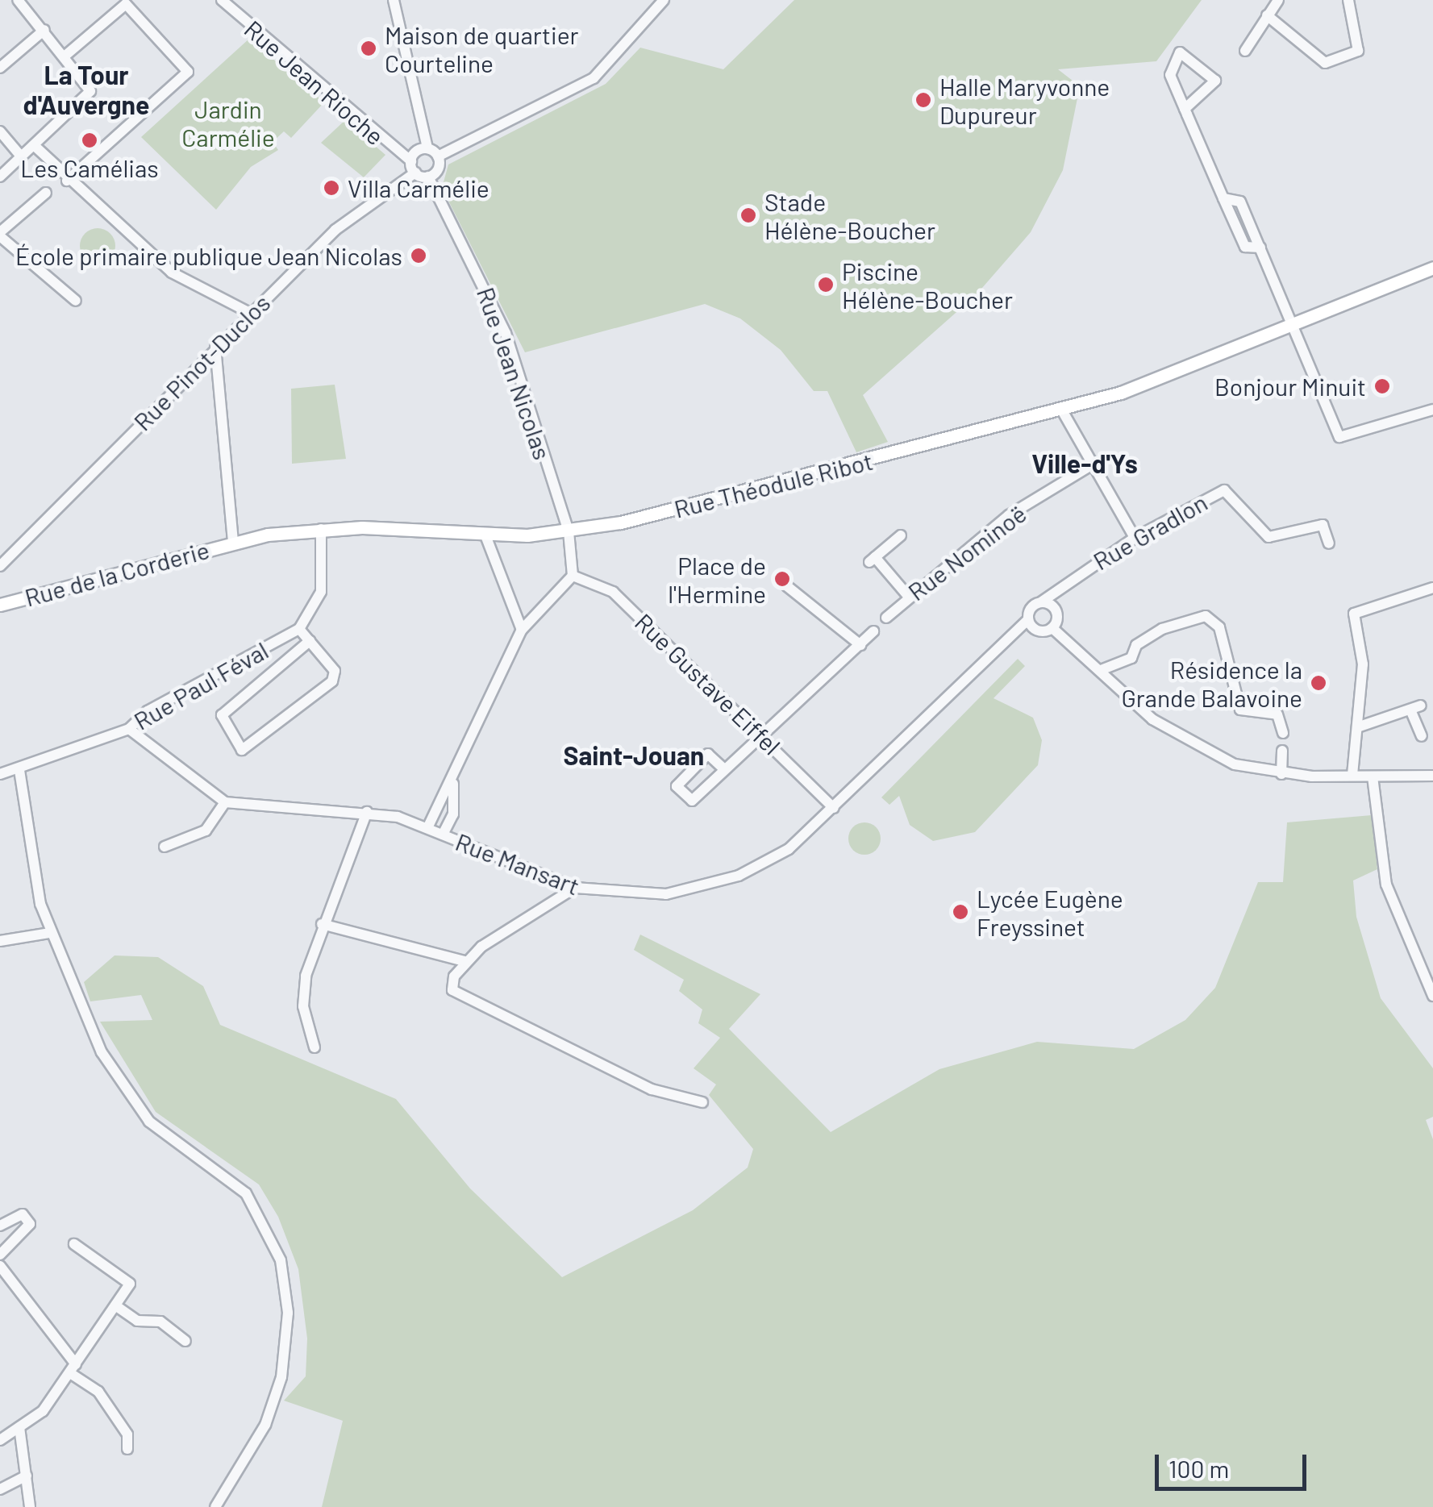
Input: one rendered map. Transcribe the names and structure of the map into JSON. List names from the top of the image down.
{
  "streets": {
    "main road": ["Rue Théodule Ribot", "Rue de la Corderie"],
    "street": [
      "Rue Jean Rioche",
      "Rue Pinot-Duclos",
      "Rue Jean Nicolas",
      "Rue Gradlon",
      "Rue Nominoë",
      "Rue Gustave Eiffel",
      "Rue Paul Féval",
      "Rue Mansart"
    ]
  },
  "crossings": [
    ["Rue Jean Rioche", "Rue Pinot-Duclos"],
    ["Rue Jean Nicolas", "Rue Théodule Ribot"],
    ["Rue Jean Nicolas", "Rue Gustave Eiffel"],
    ["Rue Théodule Ribot", "Rue de la Corderie"],
    ["Rue Théodule Ribot", "Rue Paul Féval"],
    ["Rue Gradlon", "Rue Mansart"],
    ["Rue Gustave Eiffel", "Rue Mansart"]
  ],
  "districts": ["La Tour d'Auvergne", "Ville-d'Ys", "Saint-Jouan"],
  "parks": ["Jardin Carmélie"],
  "places": [
    "Maison de quartier Courteline",
    "Halle Maryvonne Dupureur",
    "Les Camélias",
    "Villa Carmélie",
    "Stade Hélène-Boucher",
    "École primaire publique Jean Nicolas",
    "Piscine Hélène-Boucher",
    "Bonjour Minuit",
    "Place de l'Hermine",
    "Résidence la Grande Balavoine",
    "Lycée Eugène Freyssinet"
  ],
  "scale_bar": "100 m"
}
